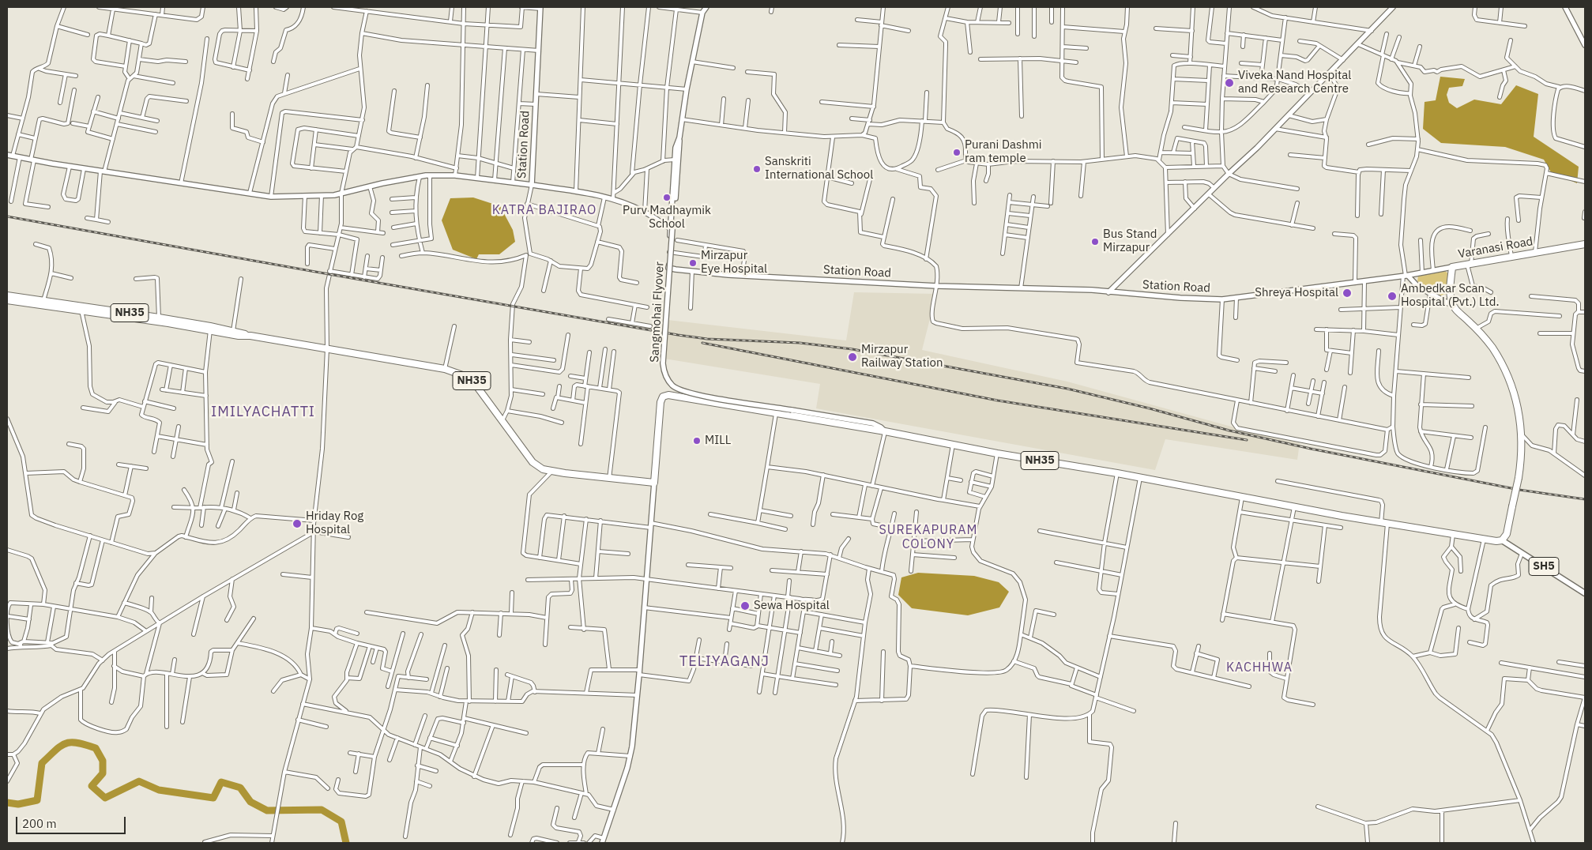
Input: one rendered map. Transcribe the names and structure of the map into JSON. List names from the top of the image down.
{
  "streets": {
    "highway": ["Varanasi Road", "NH35"],
    "main road": ["SH5"],
    "street": ["Station Road", "Sangmohai Flyover"]
  },
  "crossings": [
    ["Station Road", "Varanasi Road"],
    ["Station Road", "Sangmohai Flyover"],
    ["Sangmohai Flyover", "NH35"],
    ["NH35", "SH5"]
  ],
  "districts": [
    "KATRA BAJIRAO",
    "IMILYACHATTI",
    "SUREKAPURAM COLONY",
    "TELIYAGANJ",
    "KACHHWA"
  ],
  "places": [
    "Viveka Nand Hospital and Research Centre",
    "Purani Dashmi ram temple",
    "Sanskriti International School",
    "Purv Madhaymik School",
    "Bus Stand Mirzapur",
    "Mirzapur Eye Hospital",
    "Shreya Hospital",
    "Ambedkar Scan Hospital (Pvt.) Ltd.",
    "Mirzapur Railway Station",
    "MILL",
    "Hriday Rog Hospital",
    "Sewa Hospital"
  ],
  "scale_bar": "200 m"
}
